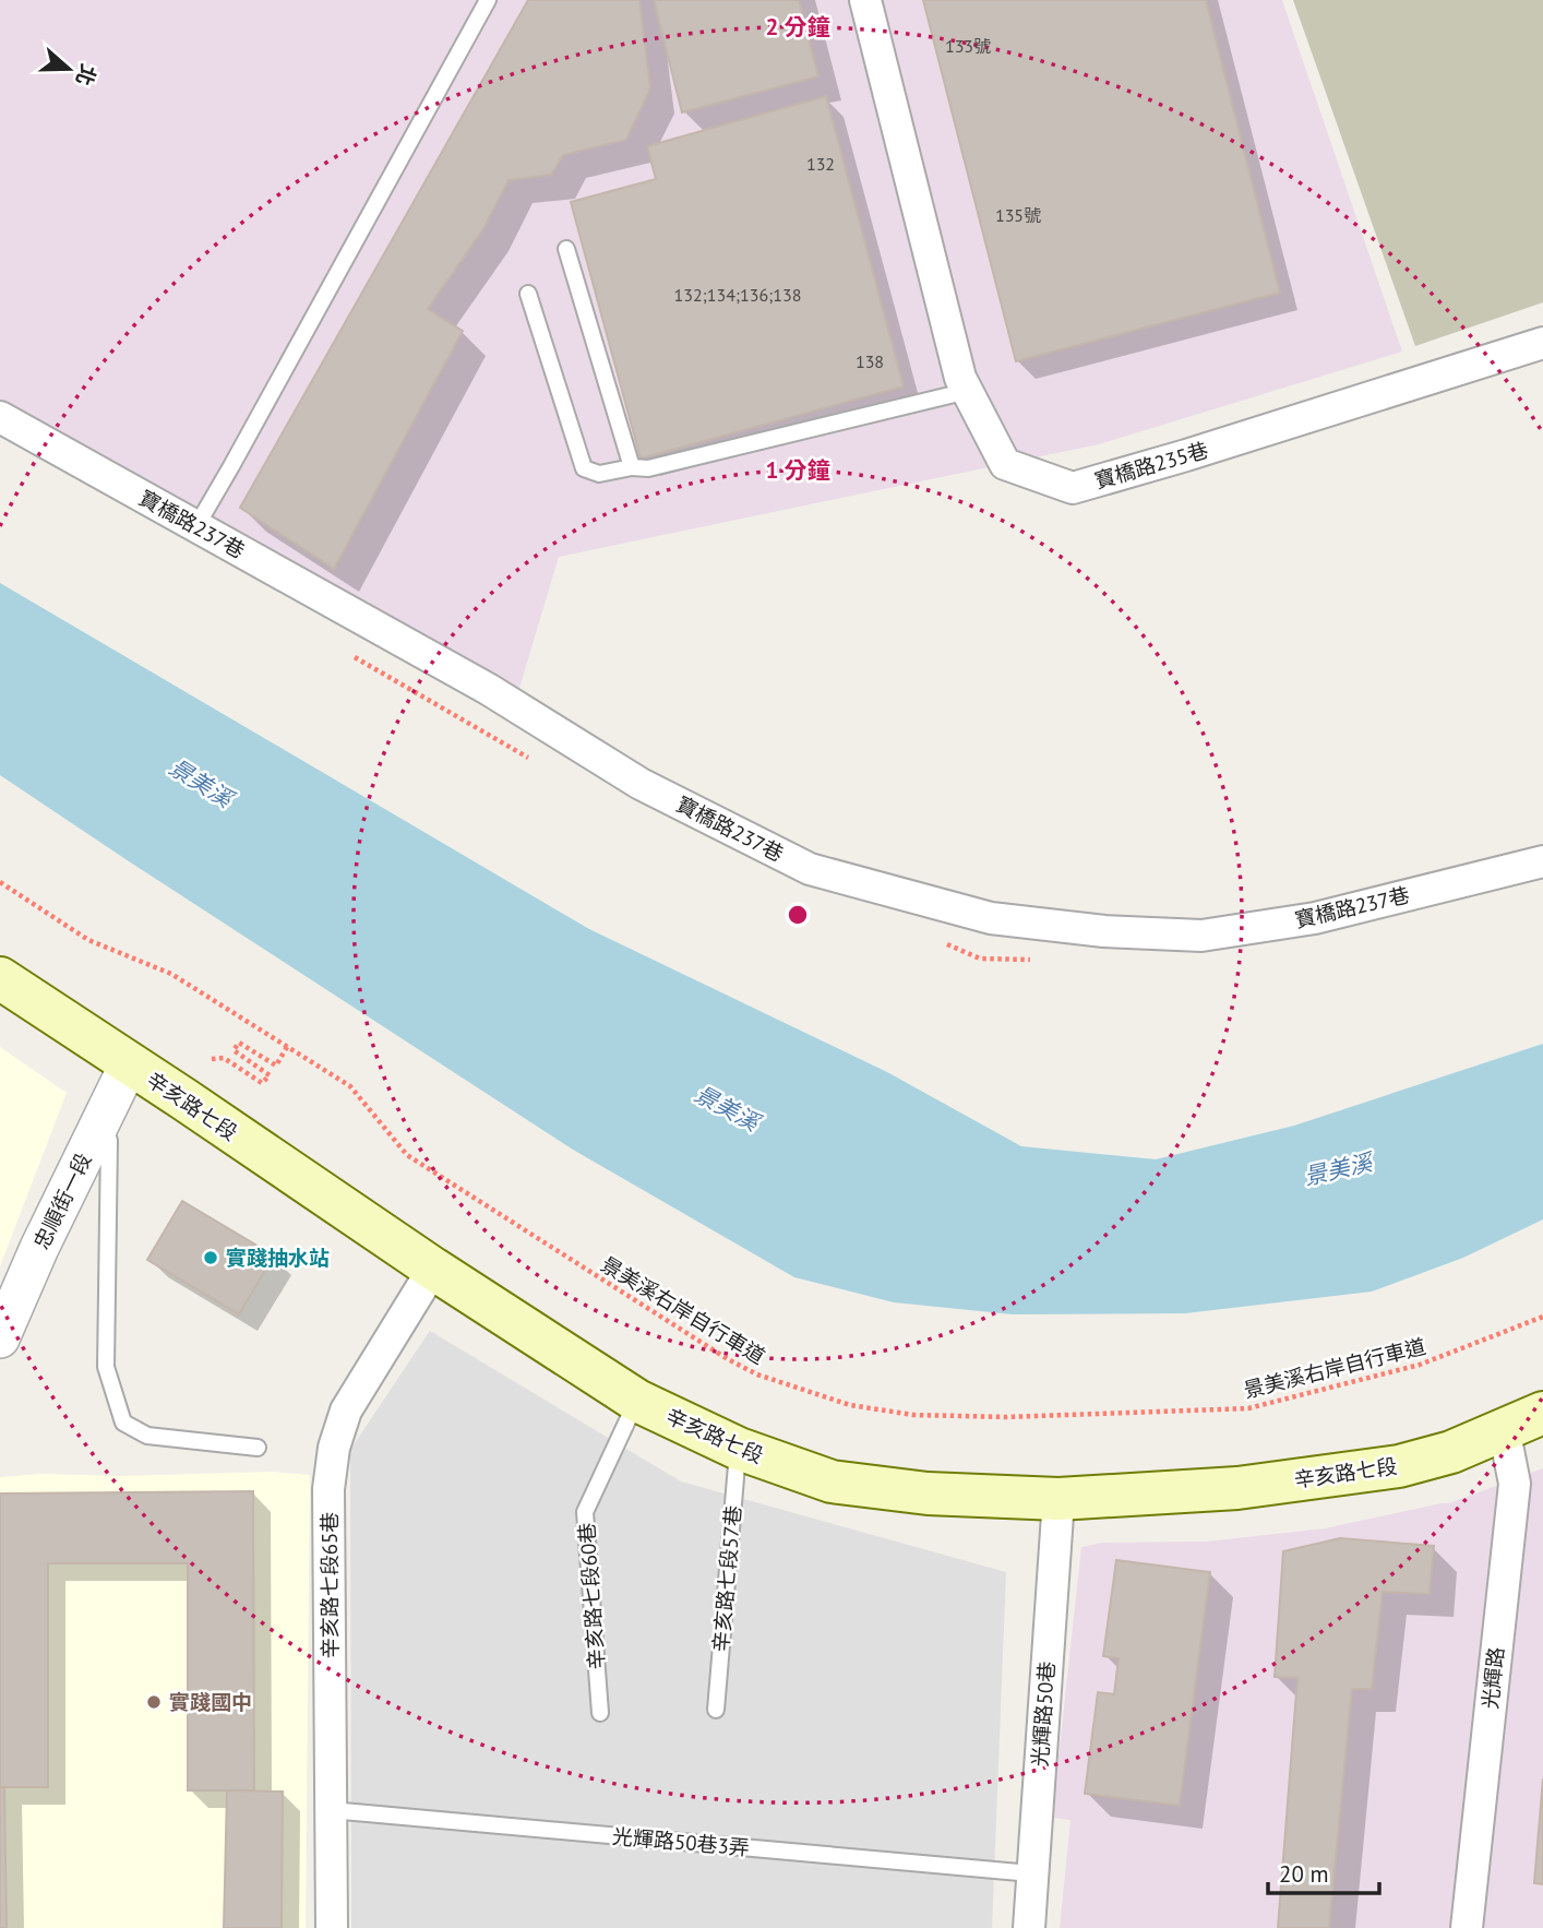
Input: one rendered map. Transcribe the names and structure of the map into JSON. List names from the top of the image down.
{
  "streets": {
    "main road": ["辛亥路七段"],
    "street": [
      "寶橋路235巷",
      "寶橋路237巷",
      "忠順街一段",
      "辛亥路七段65巷",
      "光輝路",
      "光輝路50巷"
    ],
    "lane": ["辛亥路七段57巷", "辛亥路七段60巷", "光輝路50巷3弄"],
    "path": ["景美溪右岸自行車道"]
  },
  "crossings": [
    ["辛亥路七段", "忠順街一段"],
    ["辛亥路七段", "辛亥路七段57巷"],
    ["辛亥路七段", "辛亥路七段65巷"],
    ["辛亥路七段", "辛亥路七段60巷"],
    ["辛亥路七段", "光輝路"],
    ["辛亥路七段", "光輝路50巷"],
    ["辛亥路七段65巷", "光輝路50巷3弄"],
    ["光輝路50巷", "光輝路50巷3弄"]
  ],
  "water": ["景美溪"],
  "places": ["實踐抽水站", "實踐國中"],
  "house_numbers": [
    "133號",
    "132",
    "135號",
    "132;134;136;138",
    "138"
  ],
  "scale_bar": "20 m",
  "north": "right",
  "rings": ["2 分鐘", "1 分鐘"]
}
